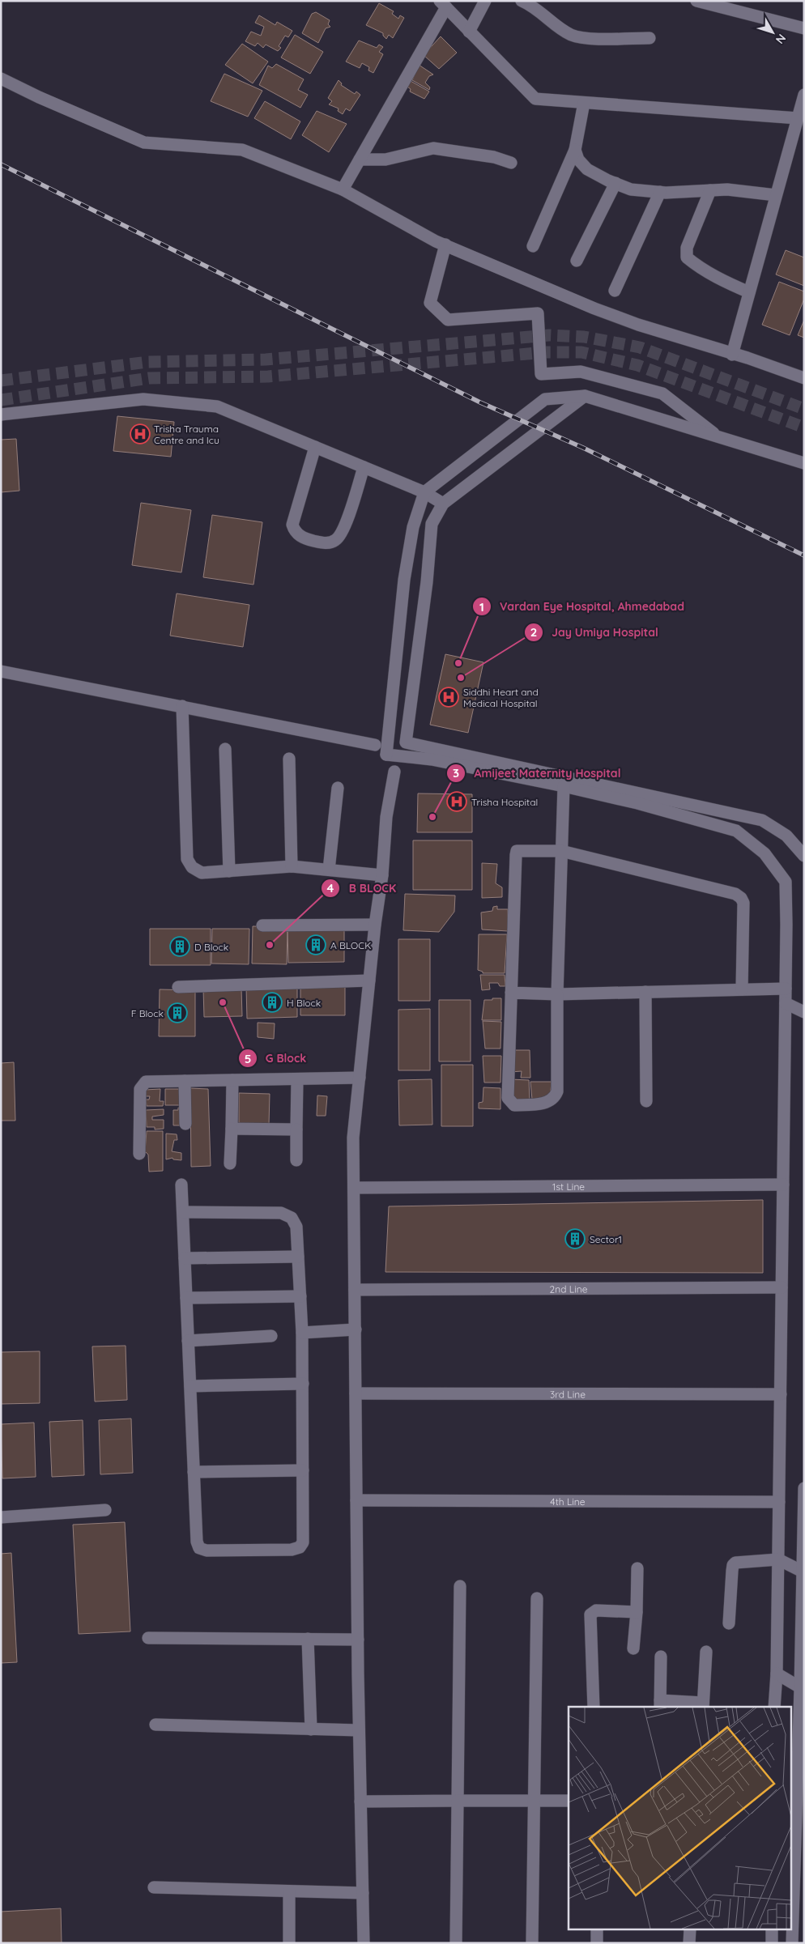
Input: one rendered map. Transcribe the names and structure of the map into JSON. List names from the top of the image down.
{
  "streets": {
    "street": [
      "1st Line",
      "2nd Line",
      "3rd Line",
      "4th Line"
    ]
  },
  "places": {
    "hospital": ["Trisha Trauma Centre and Icu", "Siddhi Heart and Medical Hospital", "Trisha Hospital"],
    "other": [
      "Vardan Eye Hospital, Ahmedabad",
      "Jay Umiya Hospital",
      "Amijeet Maternity Hospital",
      "B BLOCK",
      "G Block"
    ],
    "building": [
      "A BLOCK",
      "D Block",
      "H Block",
      "F Block",
      "Sector1"
    ]
  },
  "north": "bottom right"
}
